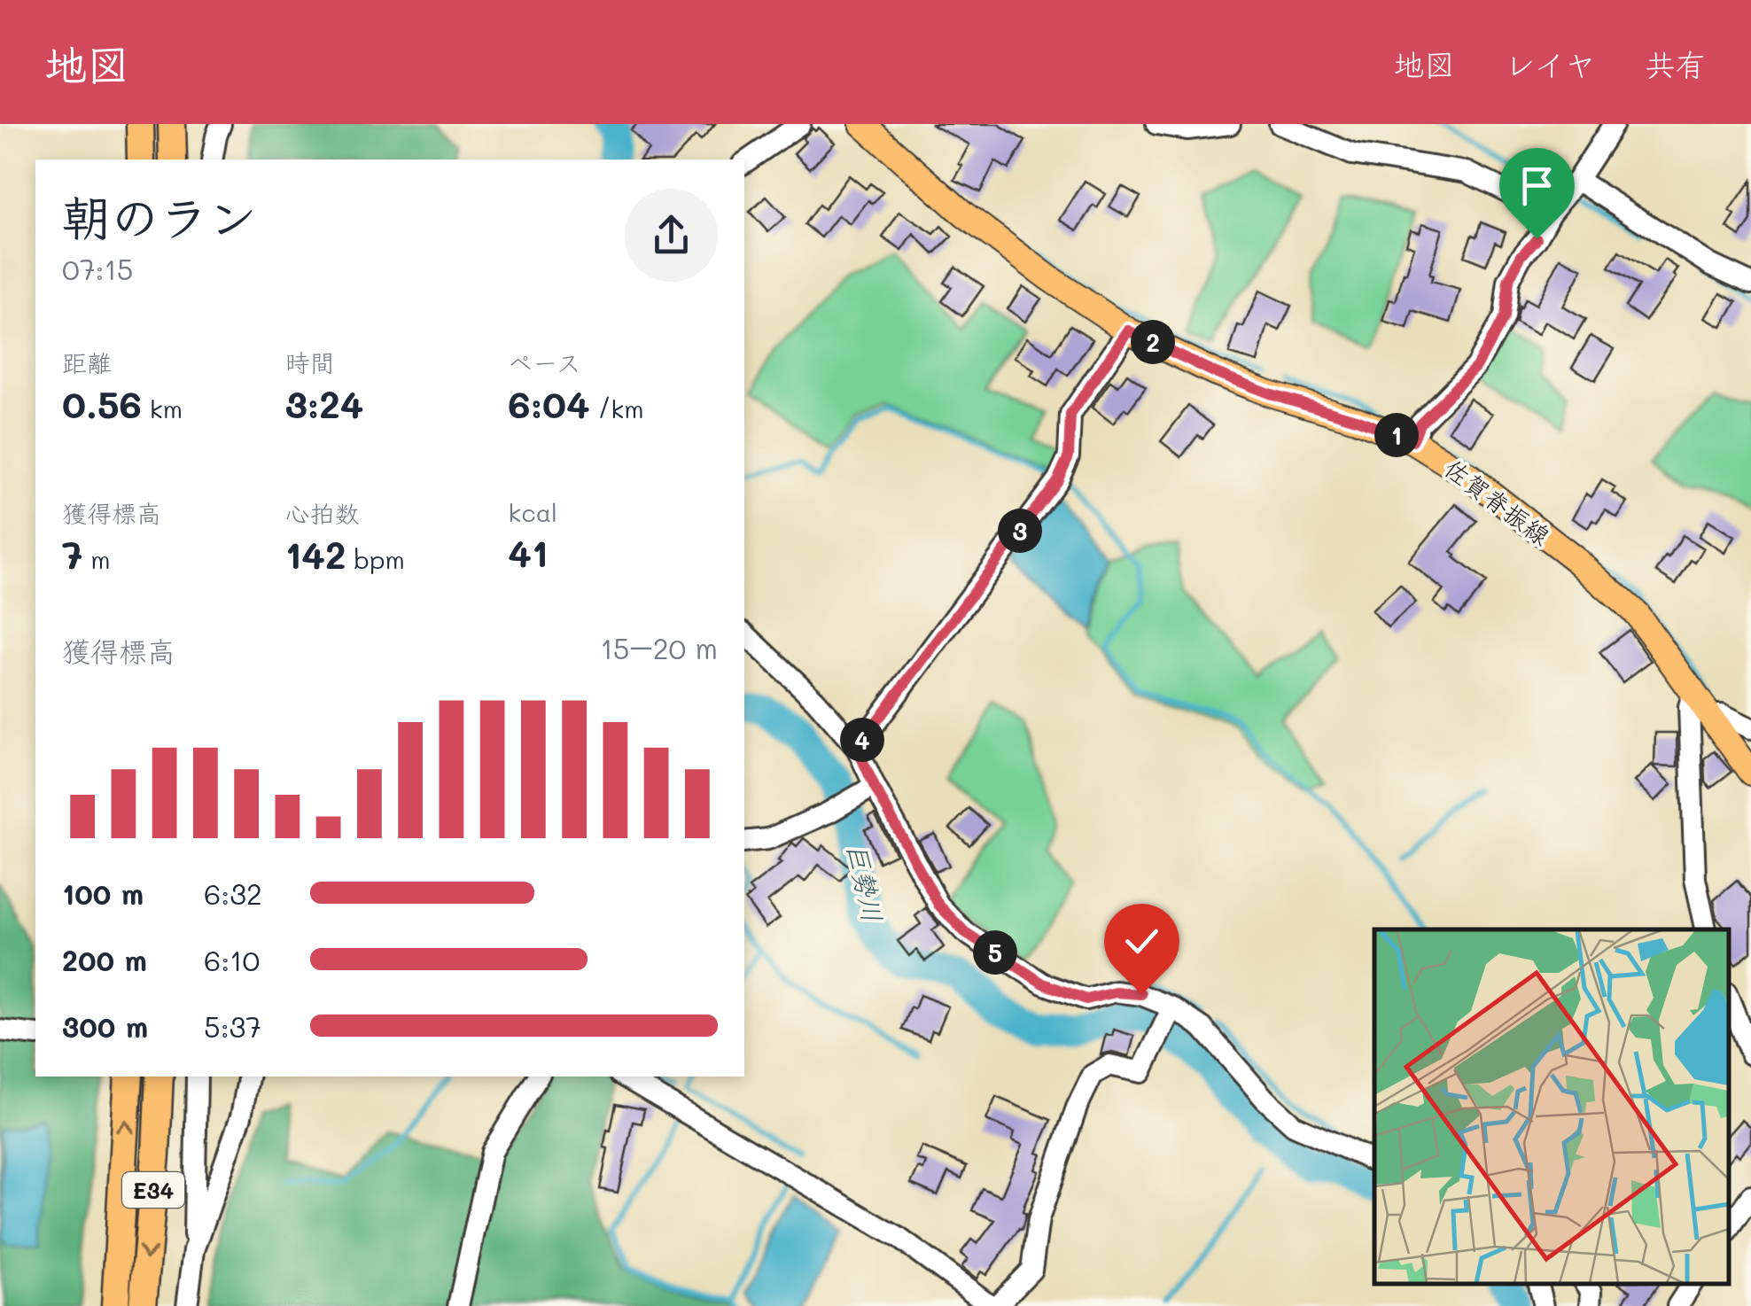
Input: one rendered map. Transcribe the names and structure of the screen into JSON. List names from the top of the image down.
{
  "streets": {
    "highway": ["E34"],
    "main road": ["佐賀脊振線"]
  },
  "water": ["巨勢川"],
  "page": {
    "header": "地図",
    "nav": ["地図", "レイヤ", "共有"],
    "heading": ["朝のラン", "07:15"],
    "stats": [
      ["距離", "0.56 km"],
      ["時間", "3:24"],
      ["ペース", "6:04 /km"],
      ["獲得標高", "7 m"],
      ["心拍数", "142 bpm"],
      ["kcal", "41"]
    ],
    "pins": [
      "2",
      "1",
      "3",
      "4",
      "5"
    ],
    "chart": ["獲得標高", "15–20 m"],
    "list": [
      {
        "name": "100 m",
        "note": "6:32"
      },
      {
        "name": "200 m",
        "note": "6:10"
      },
      {
        "name": "300 m",
        "note": "5:37"
      }
    ]
  }
}
